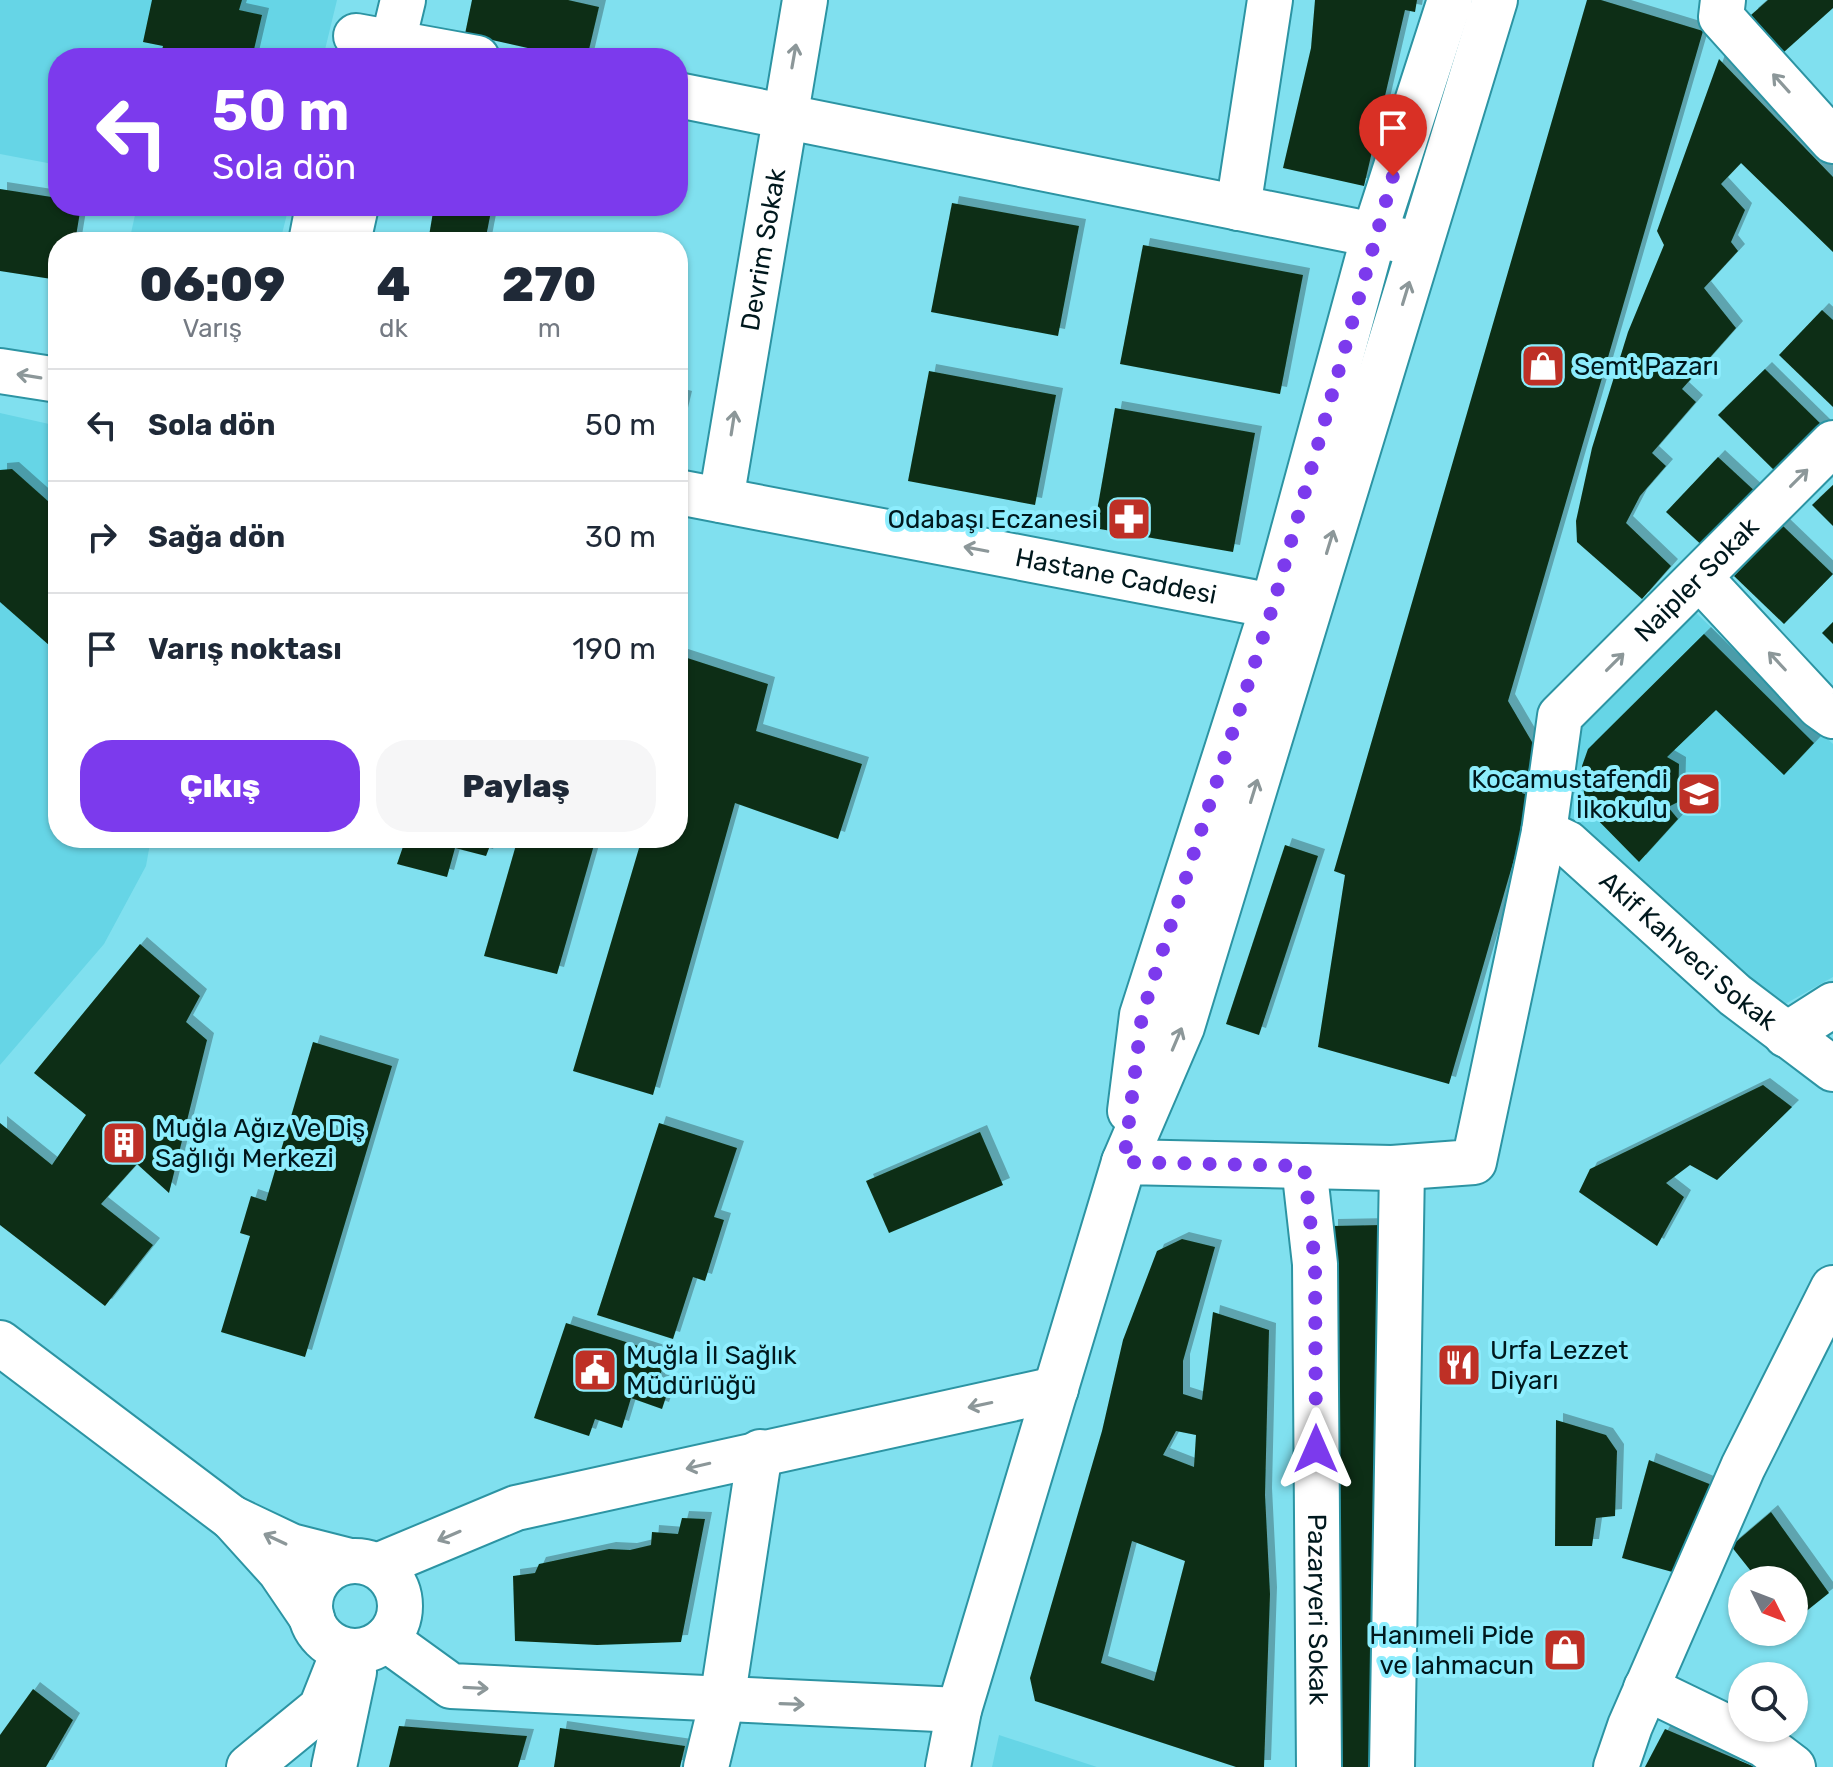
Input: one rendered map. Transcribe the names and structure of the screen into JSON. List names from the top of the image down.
{
  "streets": {
    "street": [
      "Devrim Sokak",
      "Hastane Caddesi",
      "Naipler Sokak",
      "Akif Kahveci Sokak",
      "Pazaryeri Sokak"
    ]
  },
  "crossings": [
    ["Devrim Sokak", "Hastane Caddesi"],
    ["Naipler Sokak", "Akif Kahveci Sokak"]
  ],
  "one_way": ["Devrim Sokak"],
  "places": {
    "shop": ["Semt Pazarı", "Hanımeli Pide ve lahmacun"],
    "pharmacy": ["Odabaşı Eczanesi"],
    "school or university": ["Kocamustafendi İlkokulu"],
    "building": ["Muğla Ağız Ve Diş Sağlığı Merkezi"],
    "restaurant": ["Urfa Lezzet Diyarı"],
    "public building": ["Muğla İl Sağlık Müdürlüğü"]
  },
  "north": "bottom right",
  "page": {
    "turn": ["50 m", "Sola dön"],
    "eta": [
      "06:09",
      "Varış",
      "4",
      "dk",
      "270",
      "m"
    ],
    "list": [
      {
        "name": "Sola dön",
        "value": "50 m"
      },
      {
        "name": "Sağa dön",
        "value": "30 m"
      },
      {
        "name": "Varış noktası",
        "value": "190 m"
      }
    ],
    "buttons": ["Çıkış", "Paylaş"]
  }
}
